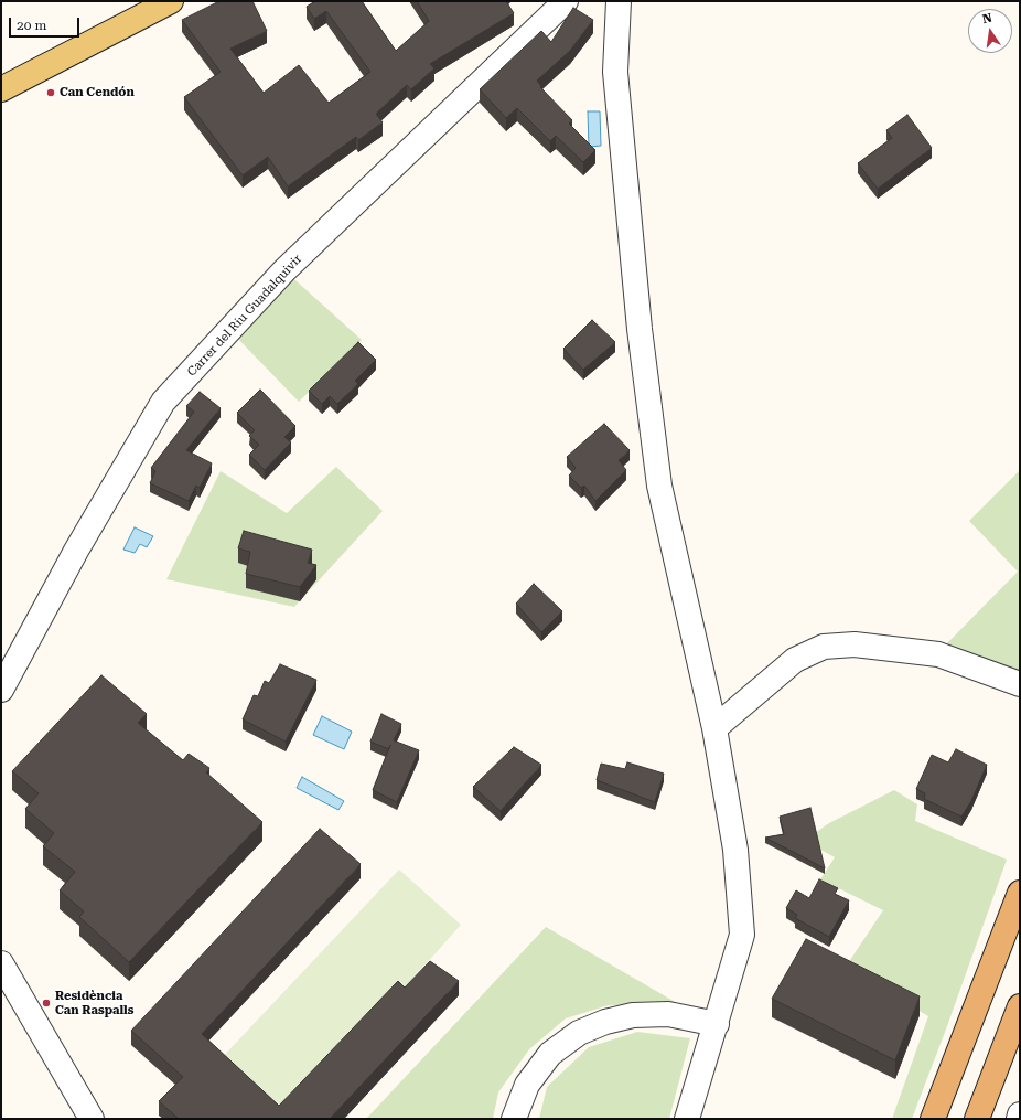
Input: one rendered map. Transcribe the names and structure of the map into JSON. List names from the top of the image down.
{
  "streets": {
    "street": ["Carrer del Riu Guadalquivir"]
  },
  "places": ["Can Cendón", "Residència Can Raspalls"],
  "scale_bar": "20 m",
  "north": "top"
}
